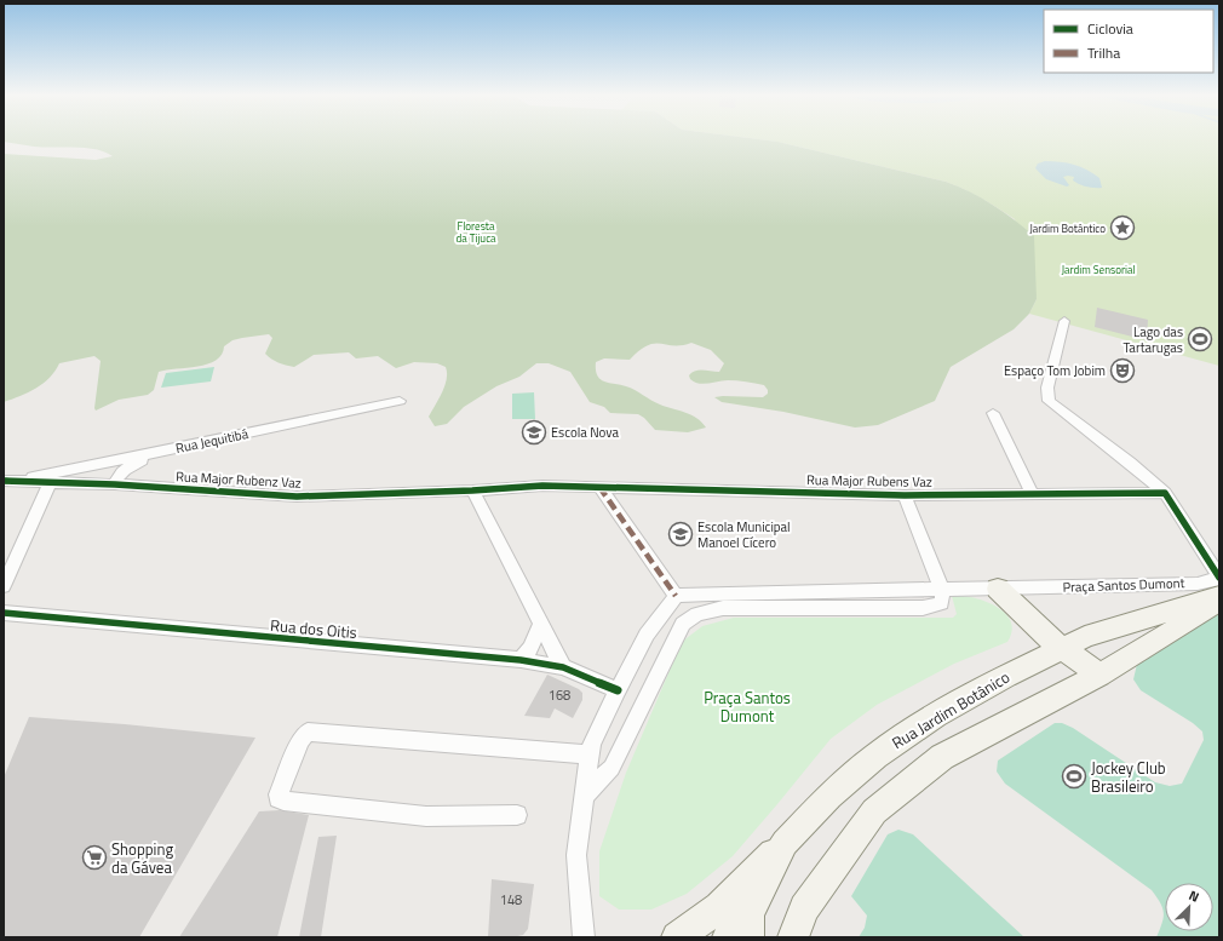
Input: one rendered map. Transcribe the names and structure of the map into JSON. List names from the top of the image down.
{
  "streets": {
    "main road": ["Rua Jardim Botânico"],
    "street": [
      "Rua Jequitibá",
      "Rua Major Rubenz Vaz",
      "Rua Major Rubens Vaz",
      "Praça Santos Dumont",
      "Rua dos Oitis"
    ]
  },
  "crossings": [
    ["Rua Jequitibá", "Rua Major Rubenz Vaz"],
    ["Rua Major Rubenz Vaz", "Rua Major Rubens Vaz"]
  ],
  "parks": ["Floresta da Tijuca", "Jardim Sensorial", "Praça Santos Dumont"],
  "places": {
    "place": ["Jardim Botântico"],
    "sports": ["Lago das Tartarugas", "Jockey Club Brasileiro"],
    "theatre": ["Espaço Tom Jobim"],
    "school or university": ["Escola Nova", "Escola Municipal Manoel Cícero"],
    "supermarket": ["Shopping da Gávea"]
  },
  "house_numbers": ["168", "148"],
  "legend": ["Ciclovia", "Trilha"],
  "north": "top right"
}
